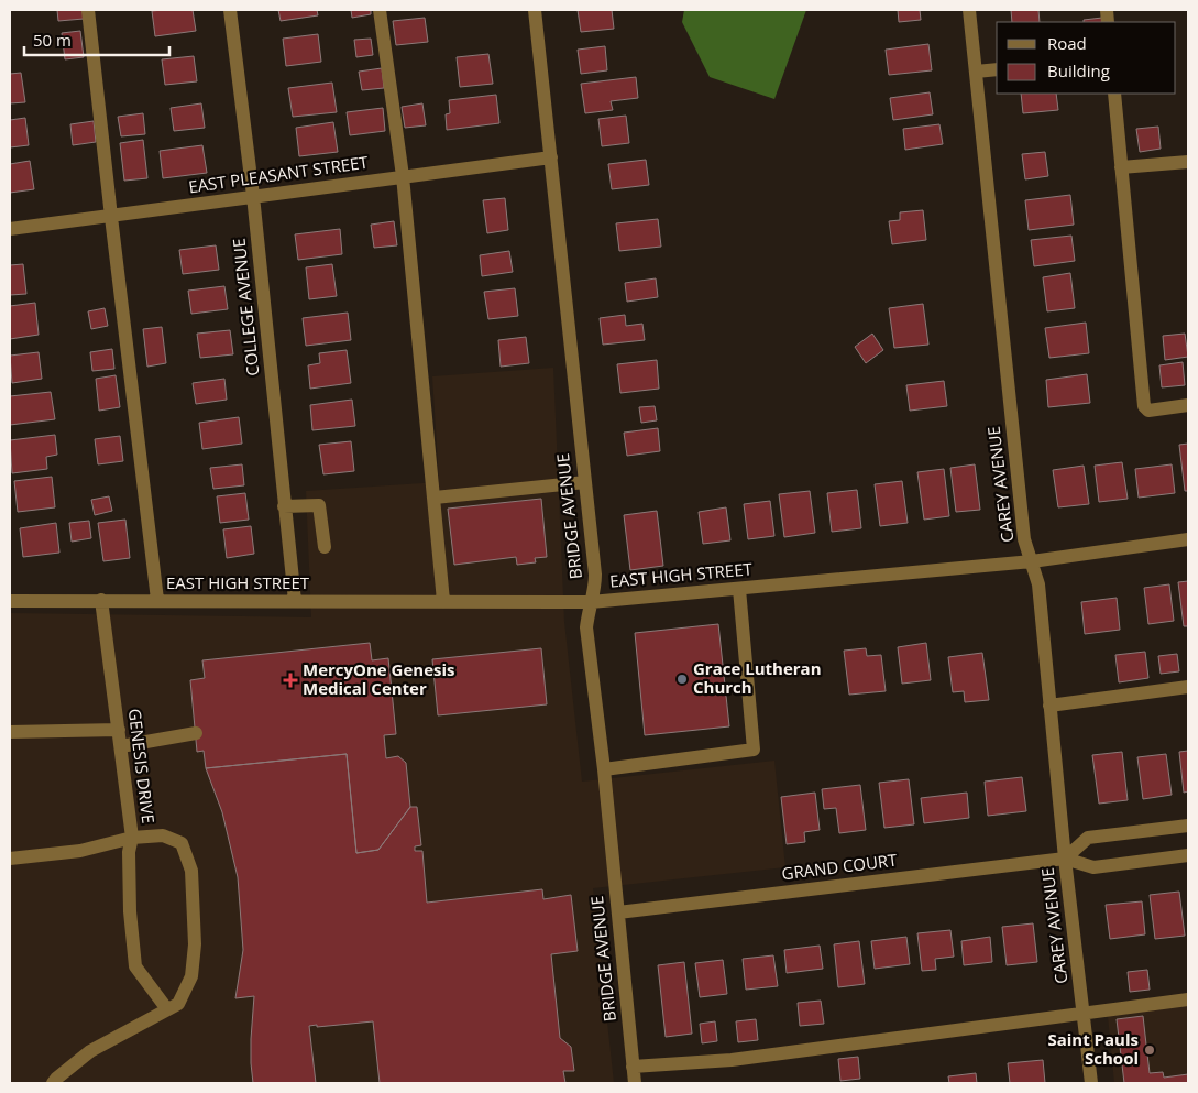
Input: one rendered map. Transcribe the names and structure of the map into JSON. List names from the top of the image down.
{
  "streets": {
    "street": [
      "EAST PLEASANT STREET",
      "COLLEGE AVENUE",
      "CAREY AVENUE",
      "BRIDGE AVENUE",
      "EAST HIGH STREET",
      "GENESIS DRIVE",
      "GRAND COURT"
    ]
  },
  "crossings": [
    ["EAST PLEASANT STREET", "COLLEGE AVENUE"],
    ["EAST PLEASANT STREET", "BRIDGE AVENUE"],
    ["COLLEGE AVENUE", "EAST HIGH STREET"],
    ["CAREY AVENUE", "EAST HIGH STREET"],
    ["CAREY AVENUE", "GRAND COURT"],
    ["BRIDGE AVENUE", "EAST HIGH STREET"],
    ["BRIDGE AVENUE", "GRAND COURT"],
    ["EAST HIGH STREET", "GENESIS DRIVE"]
  ],
  "places": {
    "other": ["Grace Lutheran Church", "Saint Pauls School"],
    "health": ["MercyOne Genesis Medical Center"]
  },
  "legend": ["Road", "Building"],
  "scale_bar": "50 m"
}
